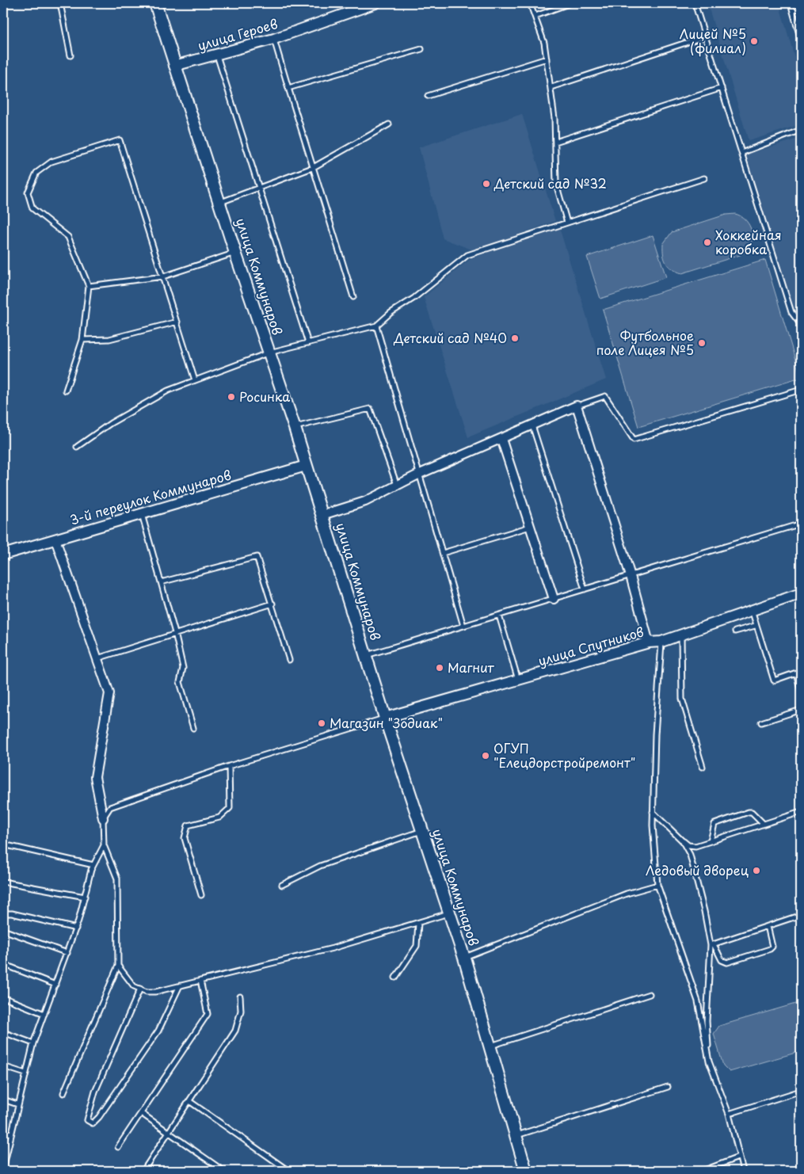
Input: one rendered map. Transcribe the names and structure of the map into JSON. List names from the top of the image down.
{
  "streets": {
    "main road": ["улица Коммунаров"],
    "street": ["улица Героев", "3-й переулок Коммунаров", "улица Спутников"]
  },
  "crossings": [
    ["улица Героев", "улица Коммунаров"],
    ["улица Коммунаров", "3-й переулок Коммунаров"],
    ["улица Коммунаров", "улица Спутников"]
  ],
  "places": [
    "Лицей №5 (филиал)",
    "Детский сад №32",
    "Хоккейная коробка",
    "Детский сад №40",
    "Футбольное поле Лицея №5",
    "Росинка",
    "Магнит",
    "Магазин \"Зодиак\"",
    "ОГУП \"Елецдорстройремонт\"",
    "Ледовый дворец"
  ]
}
